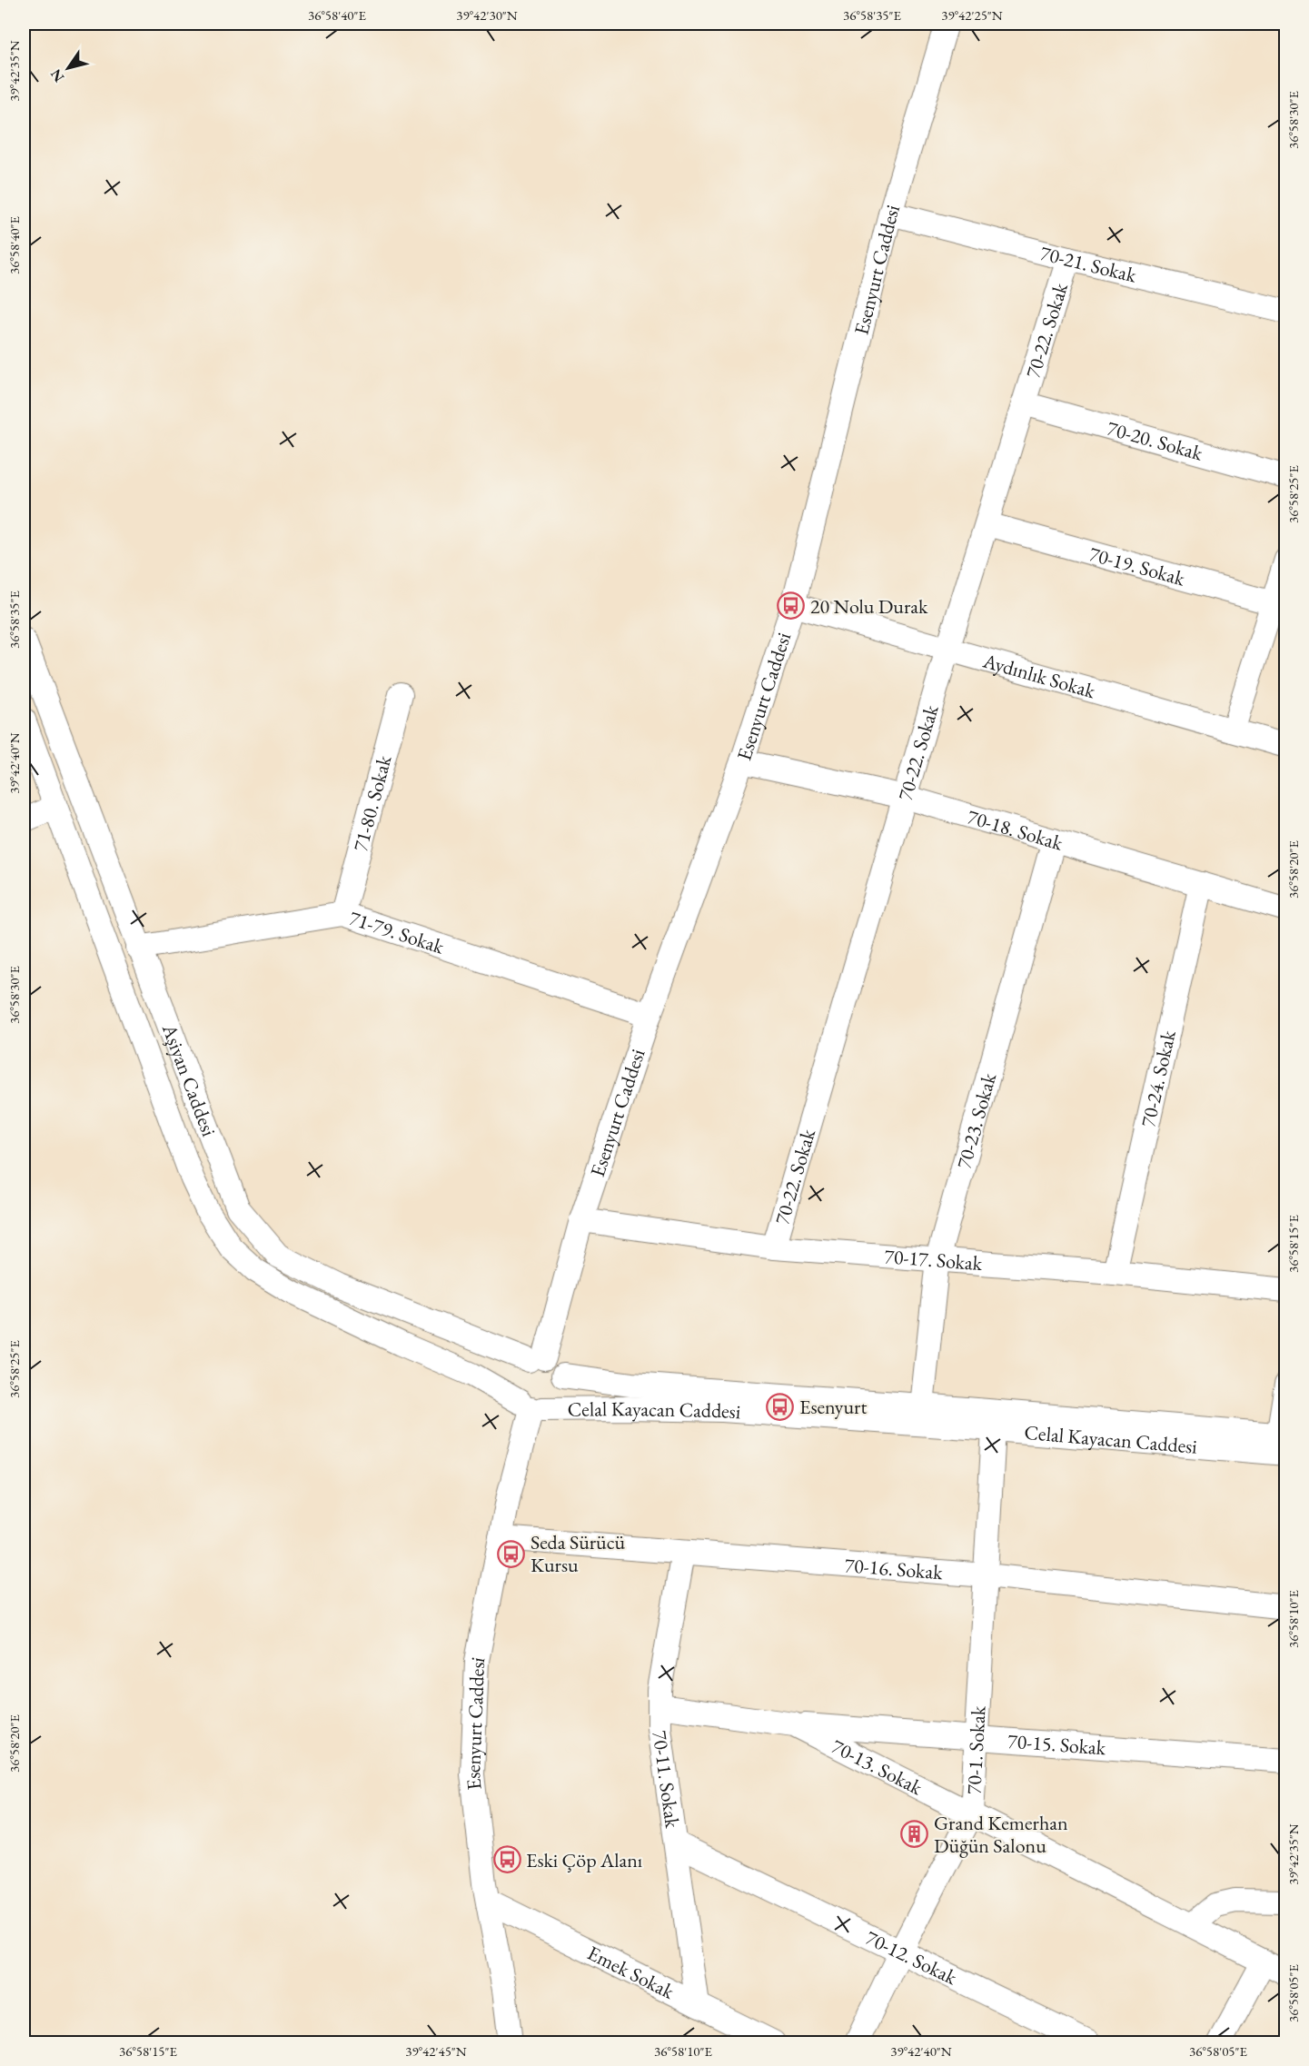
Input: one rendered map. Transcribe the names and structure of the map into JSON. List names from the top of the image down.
{
  "streets": {
    "street": [
      "70-21. Sokak",
      "Esenyurt Caddesi",
      "70-22. Sokak",
      "70-20. Sokak",
      "70-19. Sokak",
      "Aydınlık Sokak",
      "71-80. Sokak",
      "70-18. Sokak",
      "71-79. Sokak",
      "70-24. Sokak",
      "Aşiyan Caddesi",
      "70-23. Sokak",
      "70-17. Sokak",
      "Celal Kayacan Caddesi",
      "70-16. Sokak",
      "70-15. Sokak",
      "70-1. Sokak",
      "70-13. Sokak",
      "70-11. Sokak",
      "70-12. Sokak",
      "Emek Sokak"
    ]
  },
  "crossings": [
    ["70-21. Sokak", "Esenyurt Caddesi"],
    ["70-21. Sokak", "70-22. Sokak"],
    ["Esenyurt Caddesi", "Aydınlık Sokak"],
    ["Esenyurt Caddesi", "70-18. Sokak"],
    ["Esenyurt Caddesi", "71-79. Sokak"],
    ["Esenyurt Caddesi", "Aşiyan Caddesi"],
    ["Esenyurt Caddesi", "70-17. Sokak"],
    ["Esenyurt Caddesi", "Celal Kayacan Caddesi"],
    ["Esenyurt Caddesi", "70-16. Sokak"],
    ["Esenyurt Caddesi", "Emek Sokak"],
    ["70-22. Sokak", "70-20. Sokak"],
    ["70-22. Sokak", "70-19. Sokak"],
    ["70-22. Sokak", "Aydınlık Sokak"],
    ["70-22. Sokak", "70-18. Sokak"],
    ["70-22. Sokak", "70-17. Sokak"],
    ["71-80. Sokak", "71-79. Sokak"],
    ["70-18. Sokak", "70-24. Sokak"],
    ["70-18. Sokak", "70-23. Sokak"],
    ["71-79. Sokak", "Aşiyan Caddesi"],
    ["70-24. Sokak", "70-17. Sokak"],
    ["Aşiyan Caddesi", "Celal Kayacan Caddesi"],
    ["70-23. Sokak", "70-17. Sokak"],
    ["70-23. Sokak", "Celal Kayacan Caddesi"],
    ["Celal Kayacan Caddesi", "70-1. Sokak"],
    ["70-16. Sokak", "70-1. Sokak"],
    ["70-16. Sokak", "70-11. Sokak"],
    ["70-15. Sokak", "70-1. Sokak"],
    ["70-15. Sokak", "70-13. Sokak"],
    ["70-1. Sokak", "70-13. Sokak"],
    ["70-1. Sokak", "70-12. Sokak"],
    ["70-13. Sokak", "70-11. Sokak"],
    ["70-11. Sokak", "70-12. Sokak"],
    ["70-11. Sokak", "Emek Sokak"]
  ],
  "places": {
    "bus stop": [
      "20 Nolu Durak",
      "Esenyurt",
      "Seda Sürücü Kursu",
      "Eski Çöp Alanı"
    ],
    "building": ["Grand Kemerhan Düğün Salonu"]
  },
  "north": "bottom left",
  "coordinates": [
    "36°58'40\"E",
    "39°42'30\"N",
    "36°58'35\"E",
    "39°42'25\"N",
    "39°42'35\"N",
    "36°58'30\"E",
    "36°58'25\"E",
    "39°42'40\"N",
    "36°58'20\"E",
    "36°58'15\"E",
    "36°58'10\"E",
    "36°58'05\"E",
    "39°42'45\"N"
  ]
}
